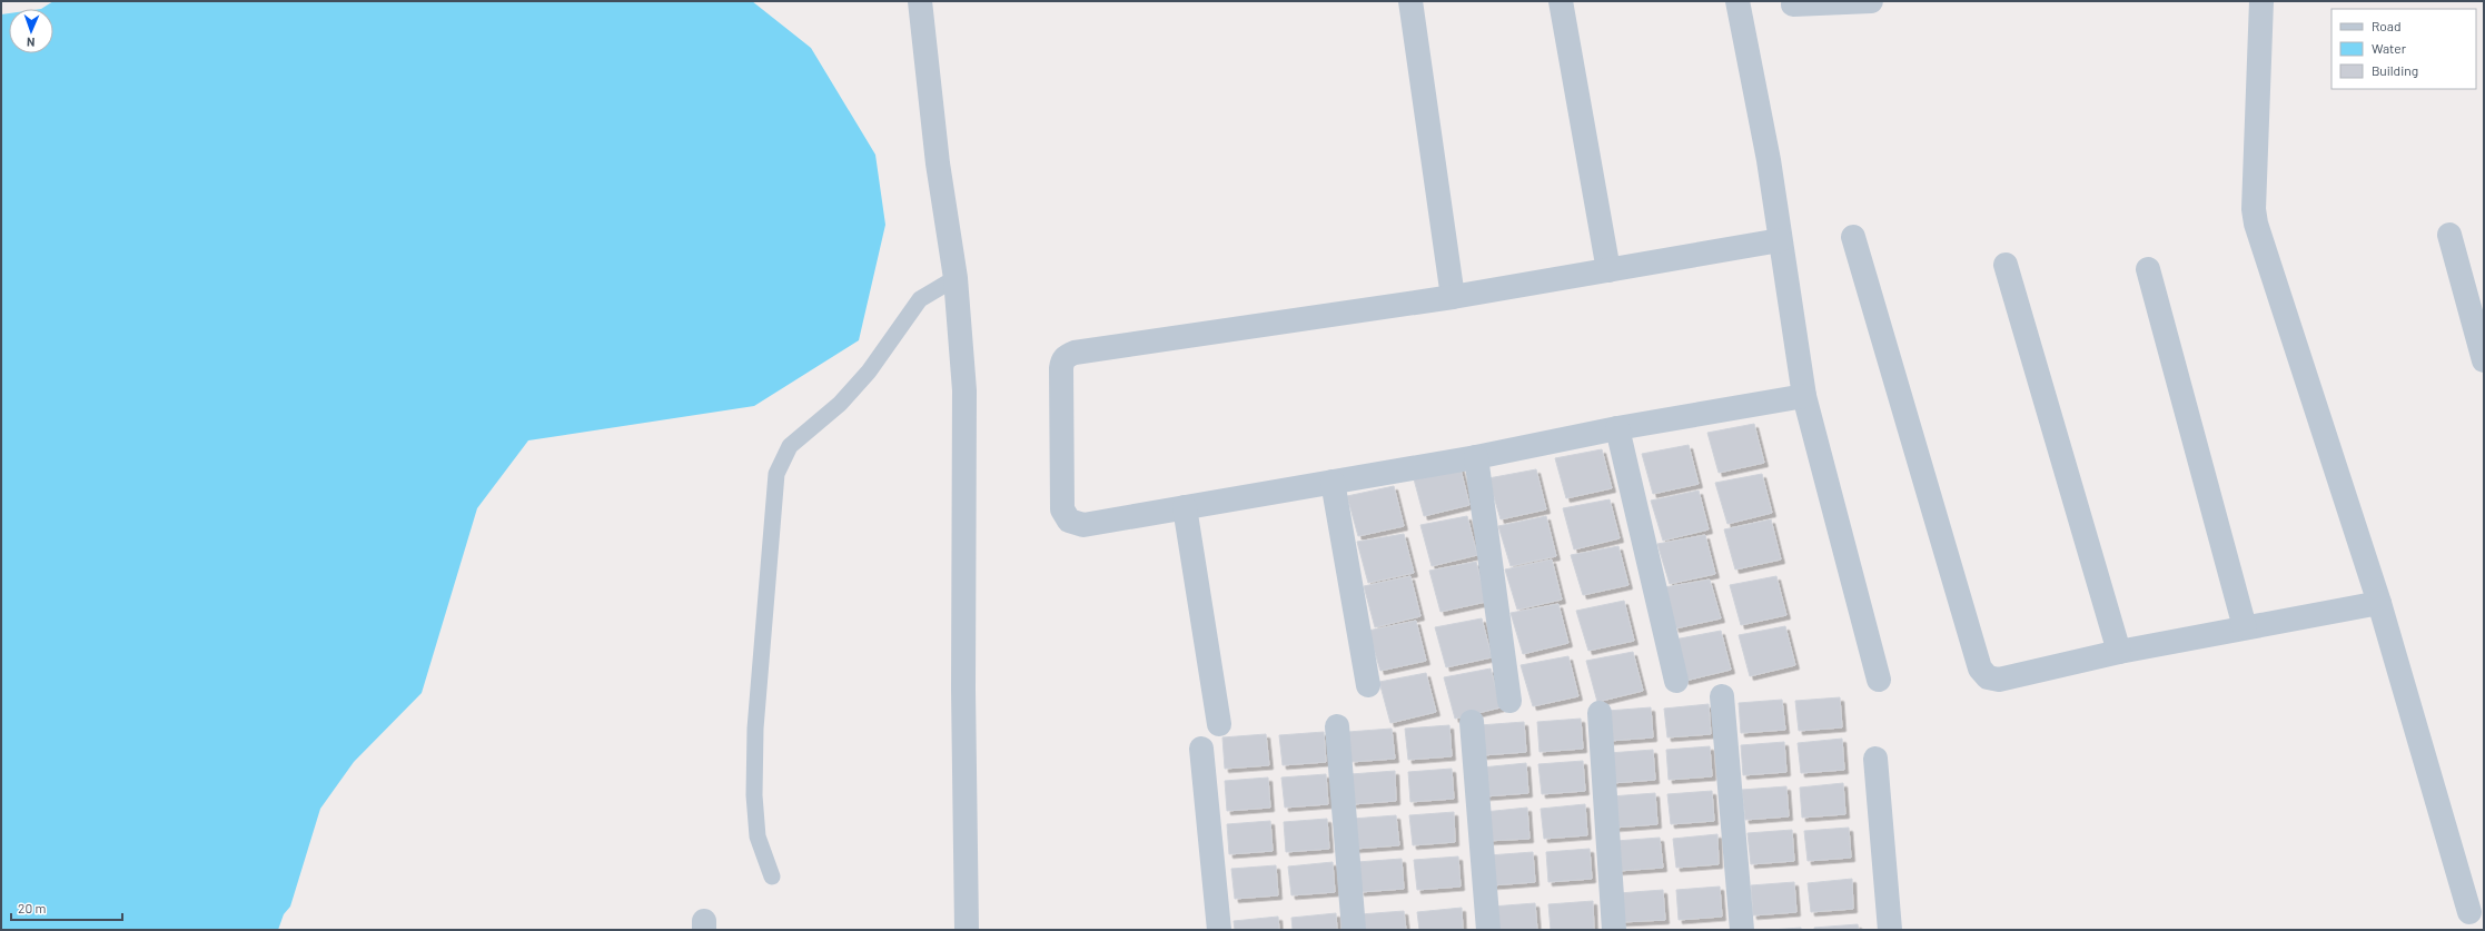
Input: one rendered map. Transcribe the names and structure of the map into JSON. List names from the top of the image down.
{
  "legend": ["Road", "Water", "Building"],
  "scale_bar": "20 m",
  "north": "bottom"
}
